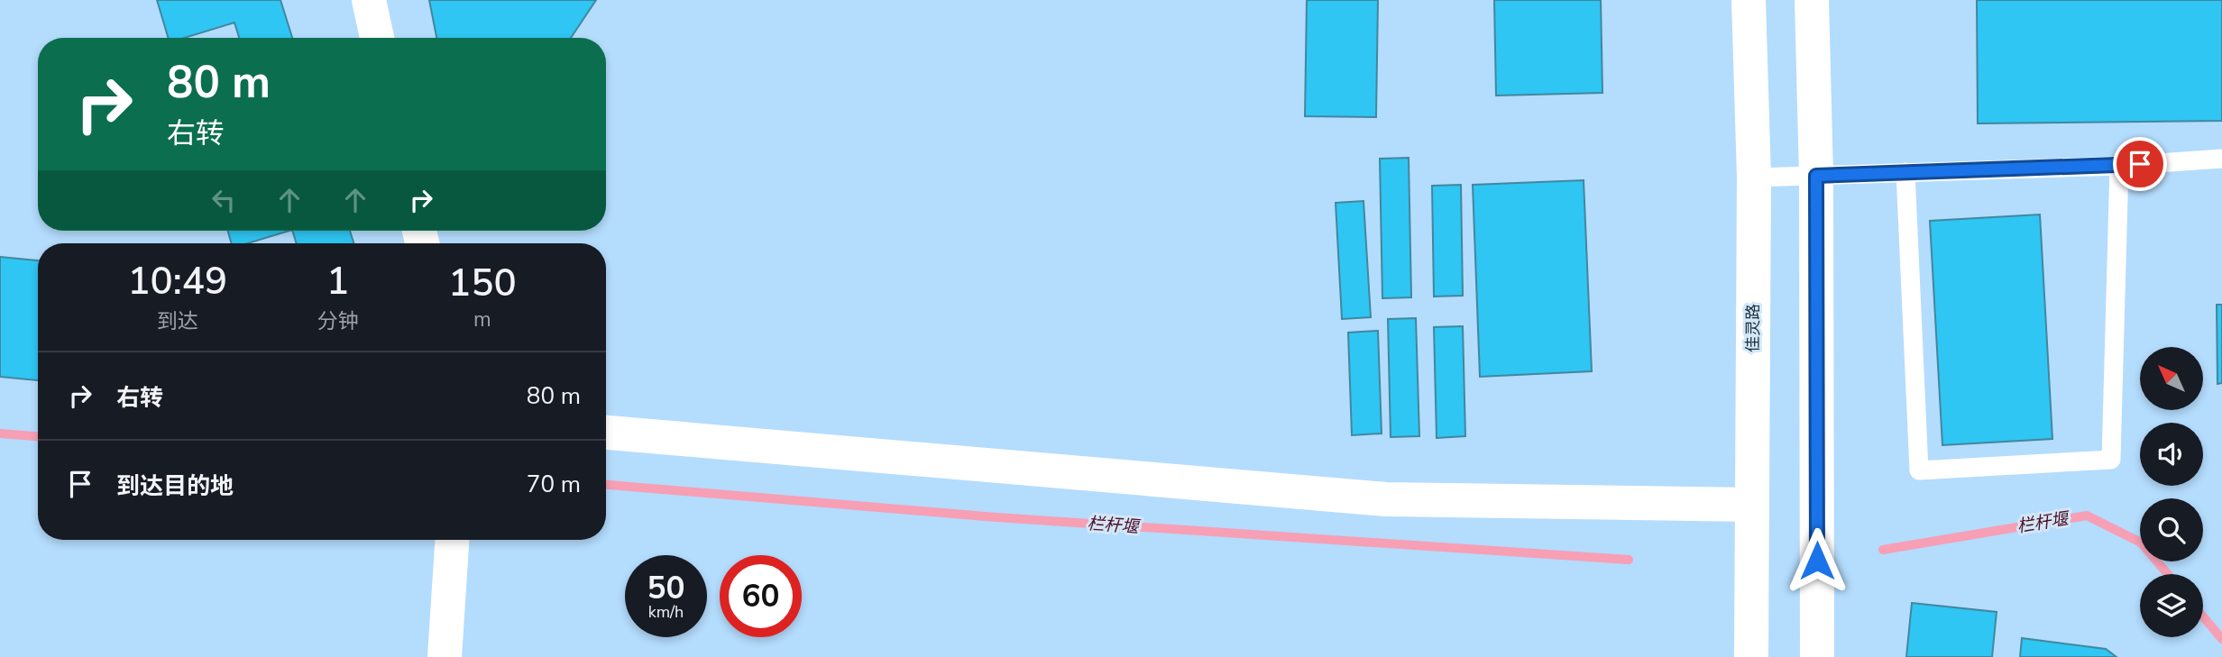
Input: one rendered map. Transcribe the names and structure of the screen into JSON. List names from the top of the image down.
{
  "streets": {
    "street": ["佳灵路"]
  },
  "water": ["栏杆堰"],
  "north": "top left",
  "page": {
    "turn": ["80 m", "右转"],
    "eta": [
      "10:49",
      "到达",
      "1",
      "分钟",
      "150",
      "m"
    ],
    "list": [
      {
        "name": "右转",
        "value": "80 m"
      },
      {
        "name": "到达目的地",
        "value": "70 m"
      }
    ],
    "speed": "50 km/h",
    "limit": "60"
  }
}
